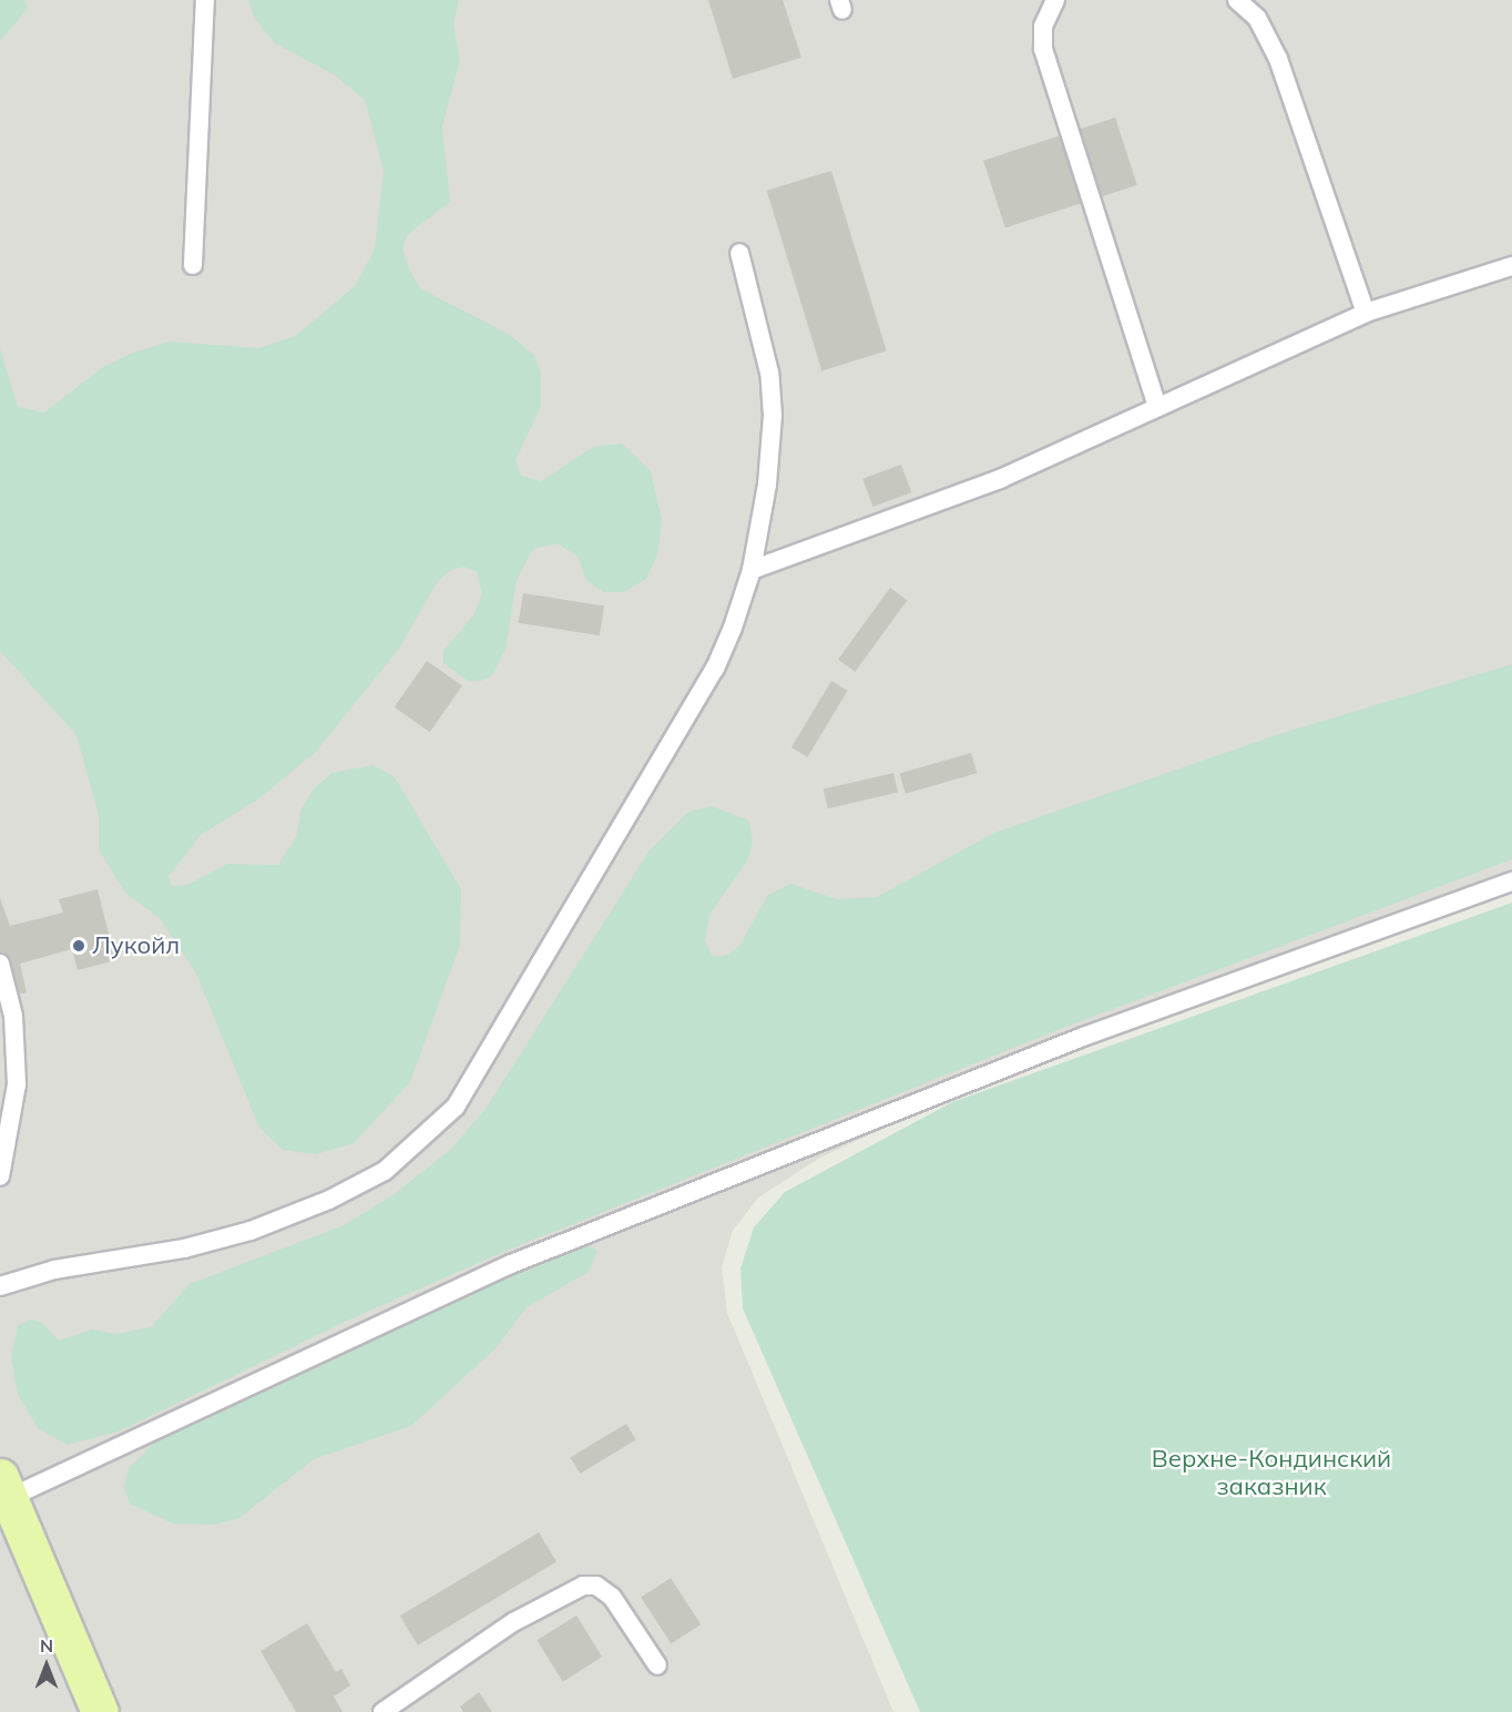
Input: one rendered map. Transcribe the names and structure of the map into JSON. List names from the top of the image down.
{
  "parks": ["Верхне-Кондинский заказник"],
  "places": ["Лукойл"],
  "north": "top"
}
